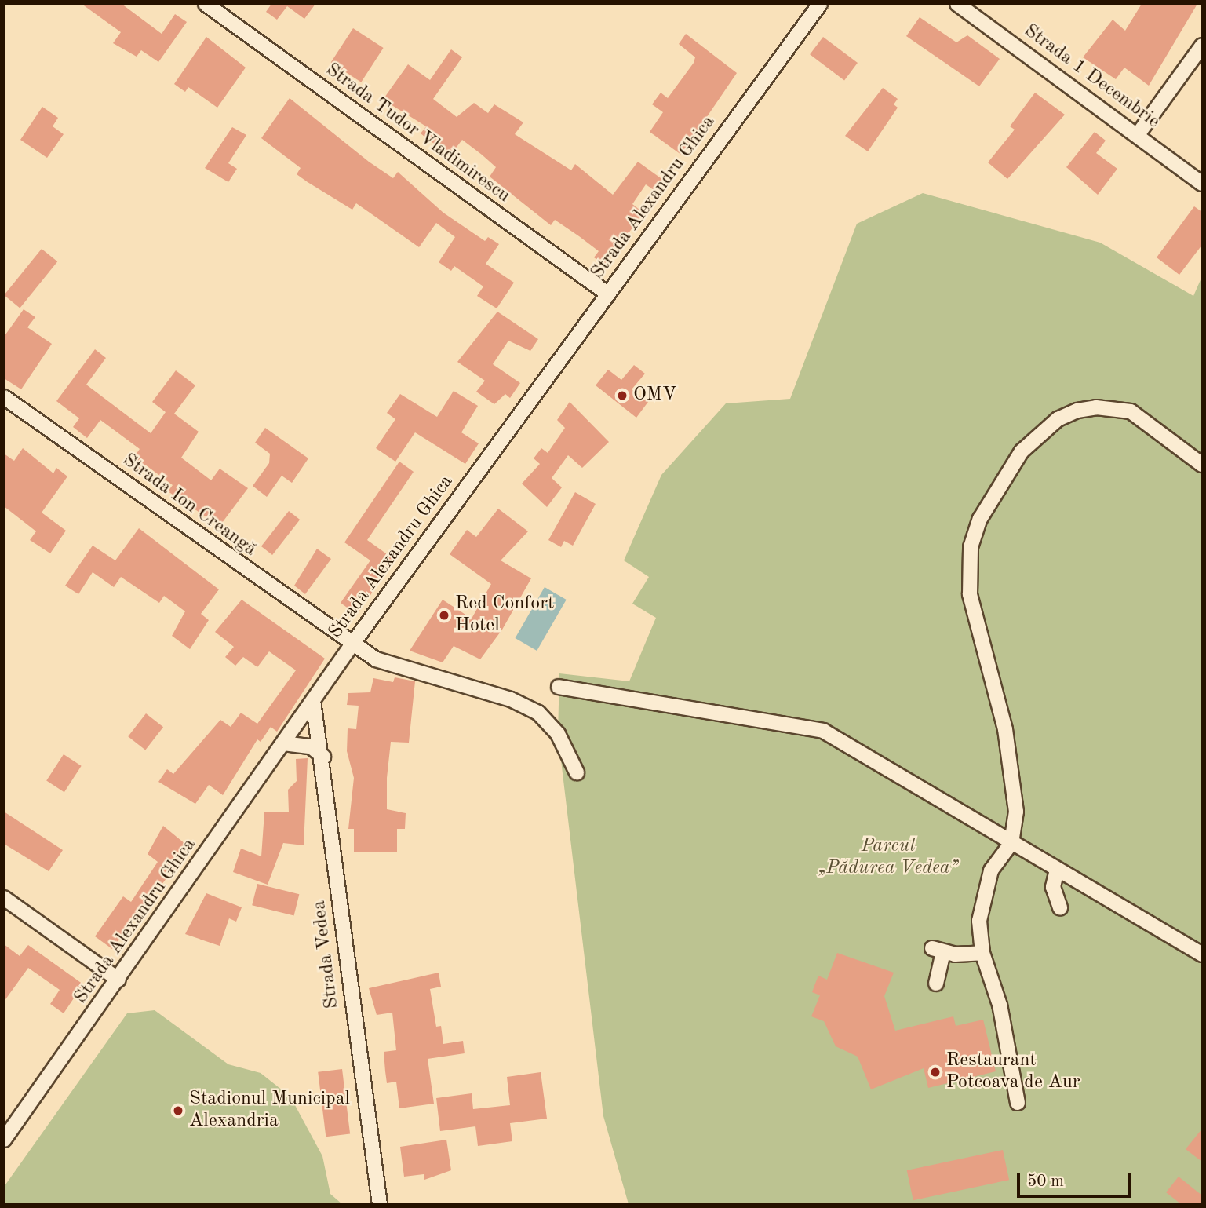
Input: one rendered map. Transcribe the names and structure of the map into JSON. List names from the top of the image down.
{
  "streets": {
    "street": [
      "Strada 1 Decembrie",
      "Strada Tudor Vladimirescu",
      "Strada Alexandru Ghica",
      "Strada Ion Creangă",
      "Strada Vedea"
    ]
  },
  "crossings": [
    ["Strada Tudor Vladimirescu", "Strada Alexandru Ghica"],
    ["Strada Alexandru Ghica", "Strada Ion Creangă"],
    ["Strada Alexandru Ghica", "Strada Vedea"]
  ],
  "parks": ["Parcul „Pădurea Vedea”"],
  "places": [
    "OMV",
    "Red Confort Hotel",
    "Restaurant Potcoava de Aur",
    "Stadionul Municipal Alexandria"
  ],
  "scale_bar": "50 m"
}
